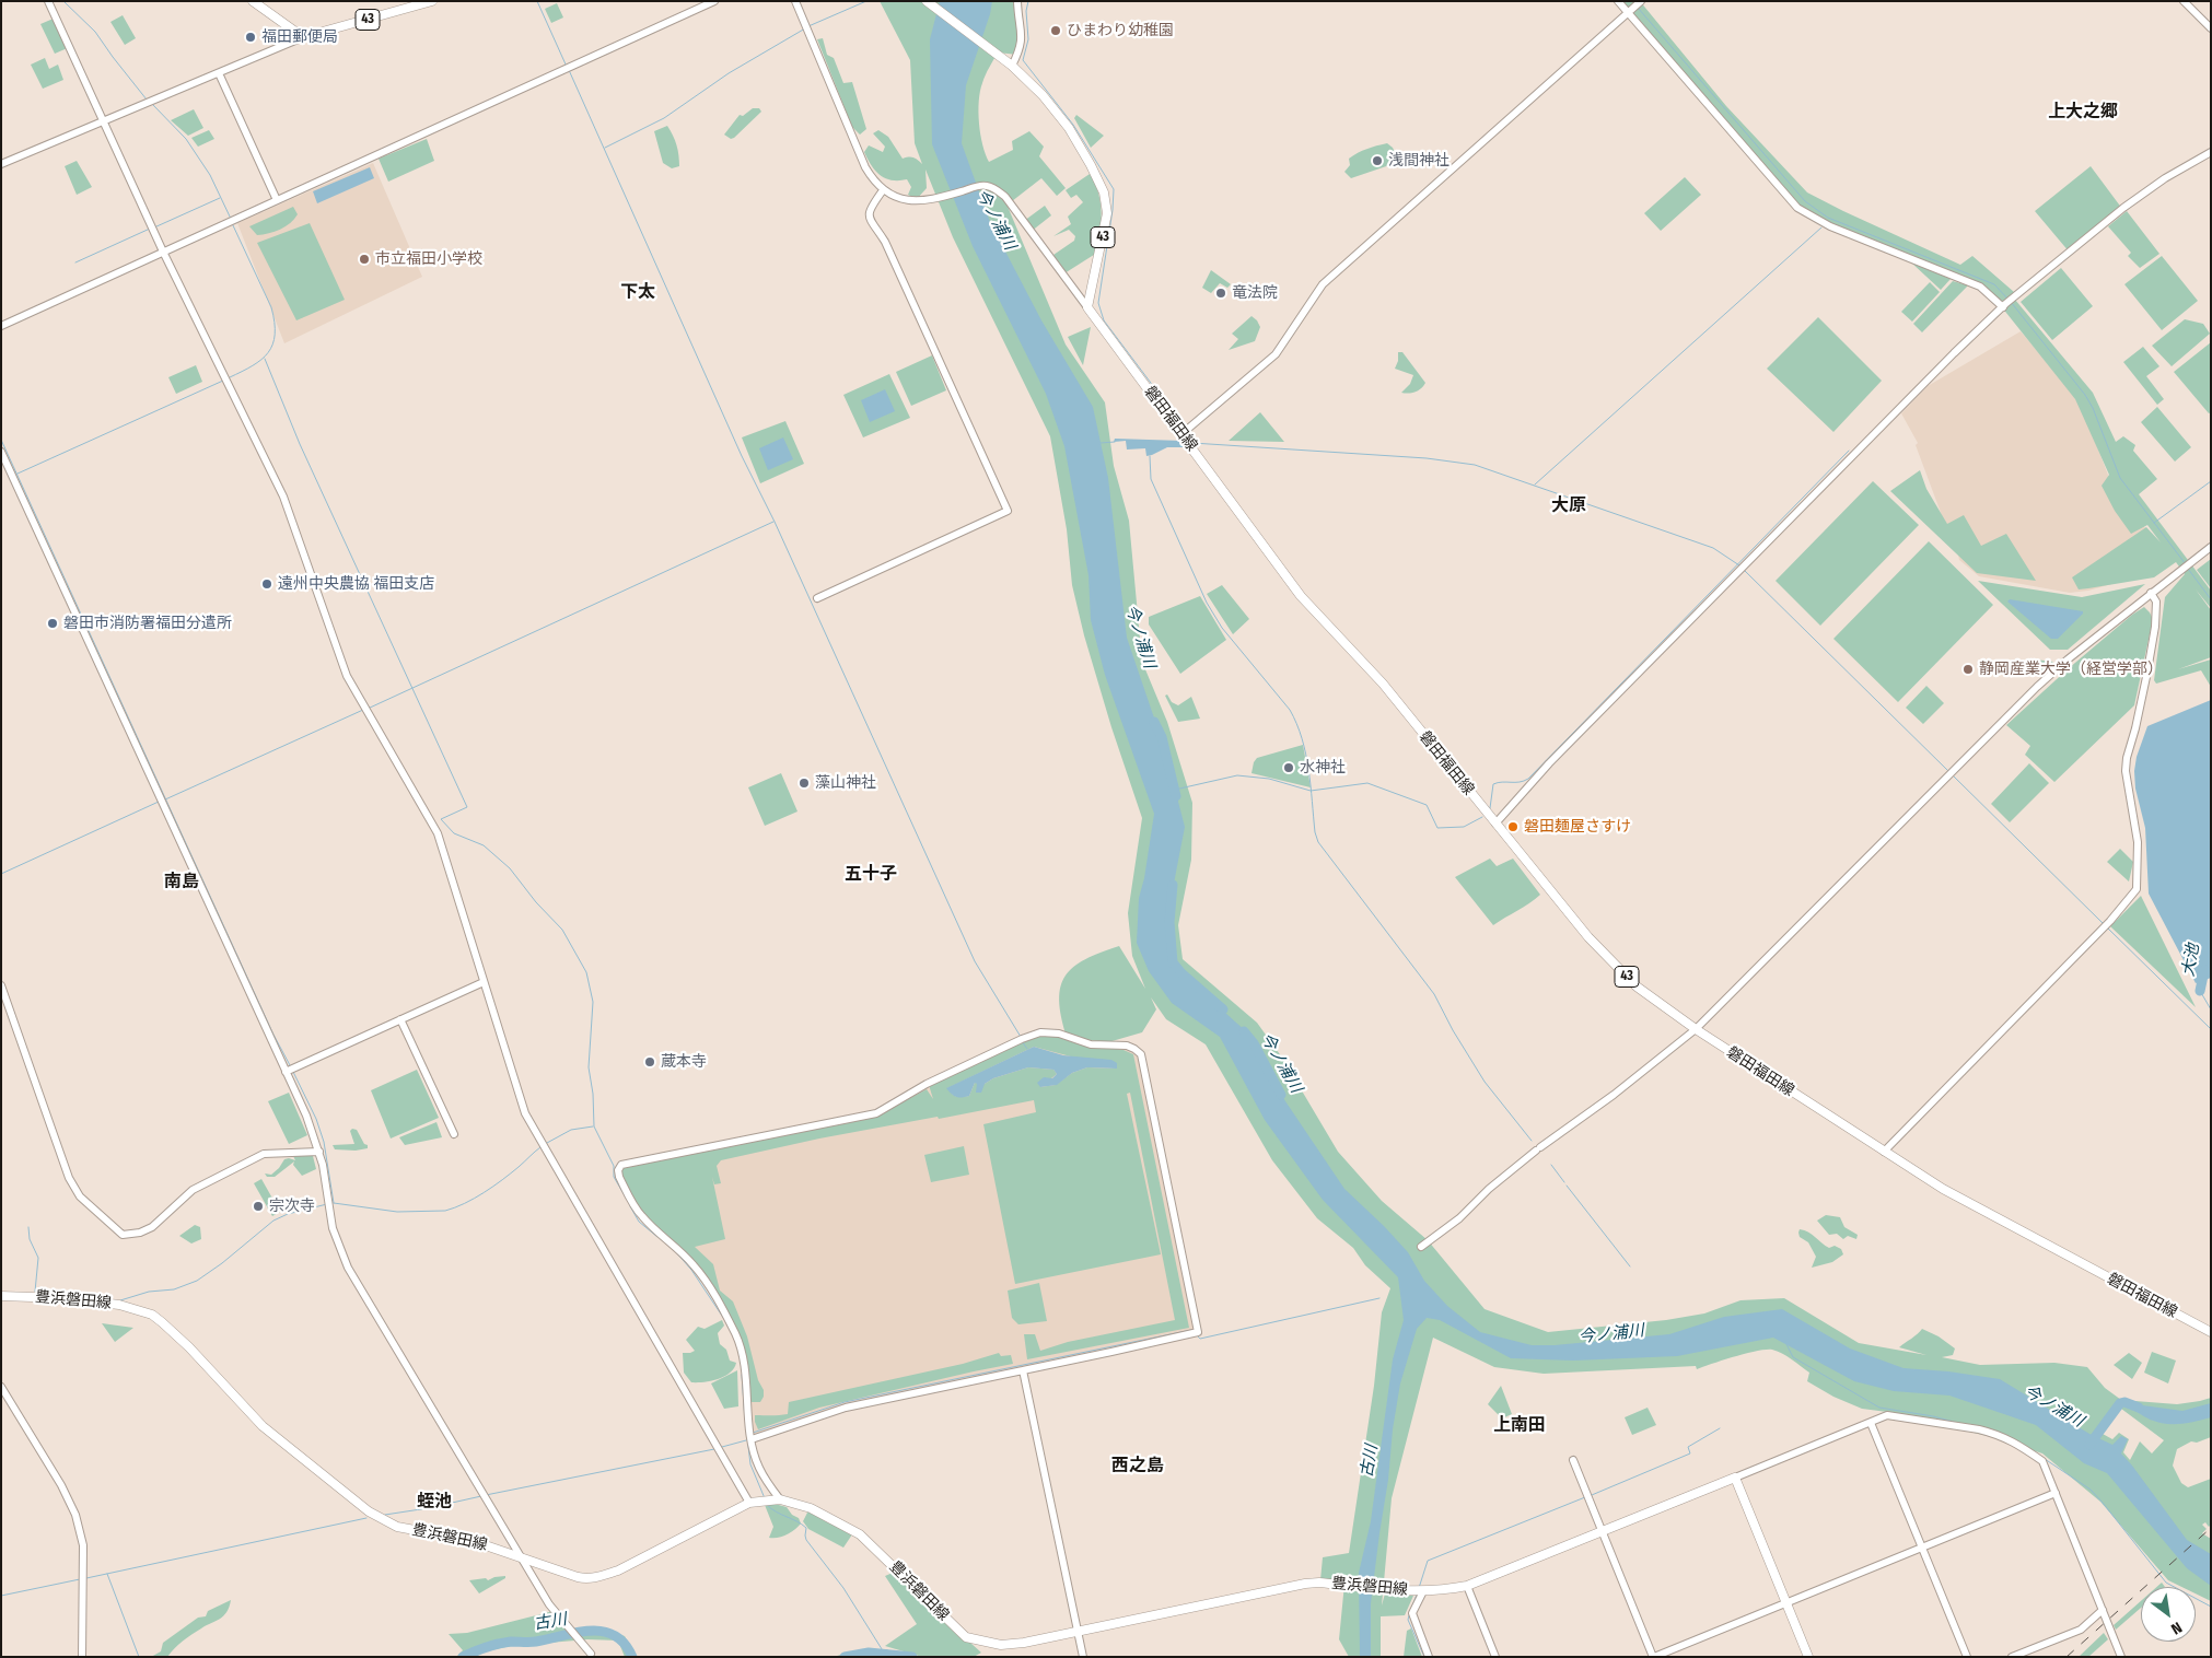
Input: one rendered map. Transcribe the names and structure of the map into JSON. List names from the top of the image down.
{
  "streets": {
    "main road": ["43", "磐田福田線", "豊浜磐田線"]
  },
  "crossings": [
    ["43", "磐田福田線"]
  ],
  "districts": [
    "上大之郷",
    "下太",
    "大原",
    "五十子",
    "南島",
    "上南田",
    "西之島",
    "蛭池"
  ],
  "water": ["今ノ浦川", "大池", "古川"],
  "places": [
    "ひまわり幼稚園",
    "福田郵便局",
    "浅間神社",
    "市立福田小学校",
    "竜法院",
    "遠州中央農協 福田支店",
    "磐田市消防署福田分遣所",
    "静岡産業大学（経営学部）",
    "水神社",
    "藻山神社",
    "磐田麺屋さすけ",
    "蔵本寺",
    "宗次寺"
  ],
  "north": "bottom right"
}
